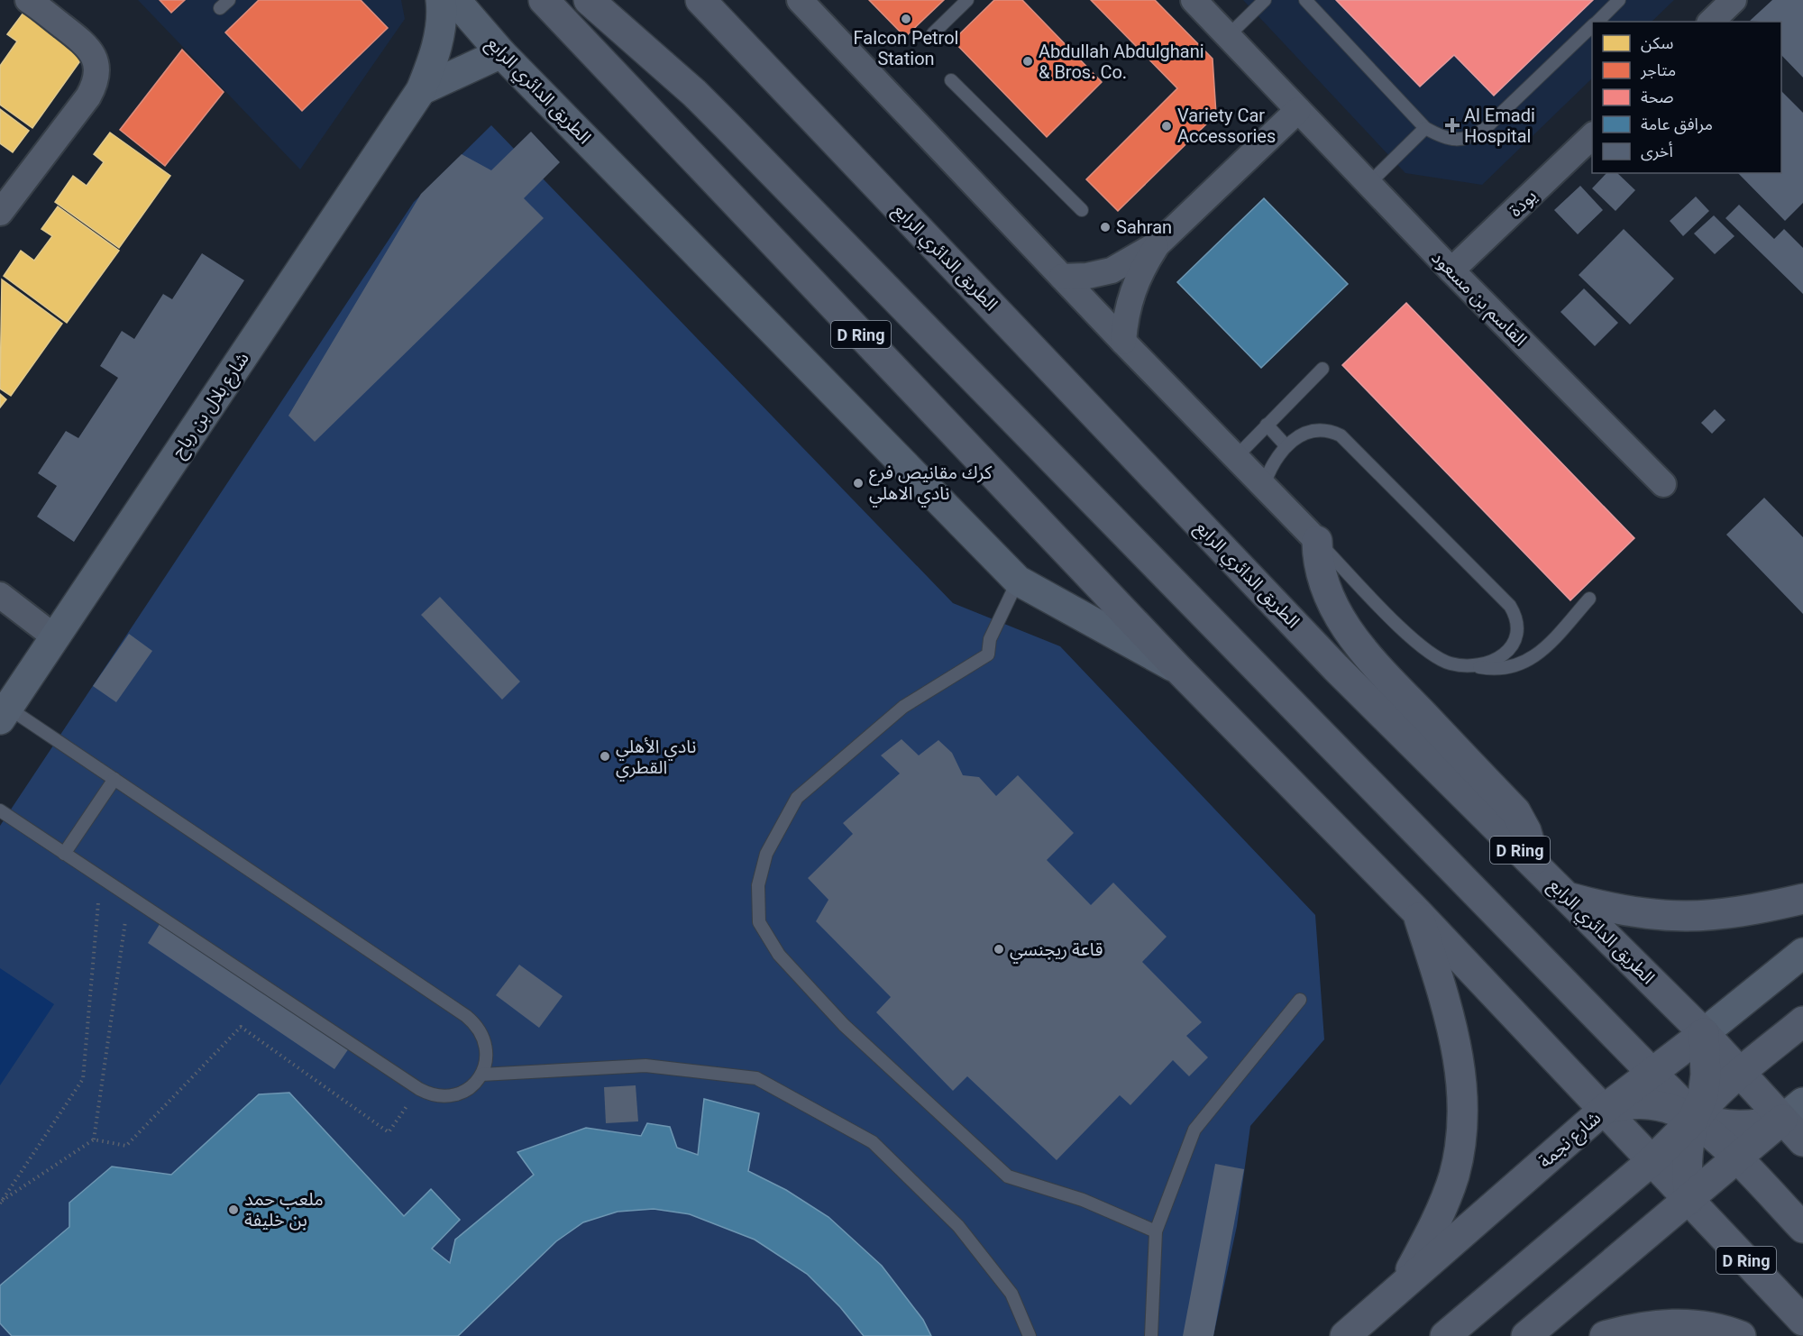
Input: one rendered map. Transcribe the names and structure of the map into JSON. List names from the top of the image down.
{
  "streets": {
    "main road": ["الطريق الدائري الرابع", "D Ring", "شارع نجمة"],
    "street": ["يودة", "القاسم بن مسعود", "شارع بلال بن رباح"]
  },
  "crossings": [
    ["الطريق الدائري الرابع", "شارع نجمة"],
    ["يودة", "القاسم بن مسعود"]
  ],
  "places": {
    "other": [
      "Falcon Petrol Station",
      "Abdullah Abdulghani & Bros. Co.",
      "Variety Car Accessories",
      "Sahran",
      "كرك مقانيص فرع نادي الاهلي",
      "نادي الأهلي القطري",
      "قاعة ريجنسي",
      "ملعب حمد بن خليفة"
    ],
    "health": ["Al Emadi Hospital"]
  },
  "legend": [
    "سكن",
    "متاجر",
    "صحة",
    "مرافق عامة",
    "أخرى"
  ]
}
